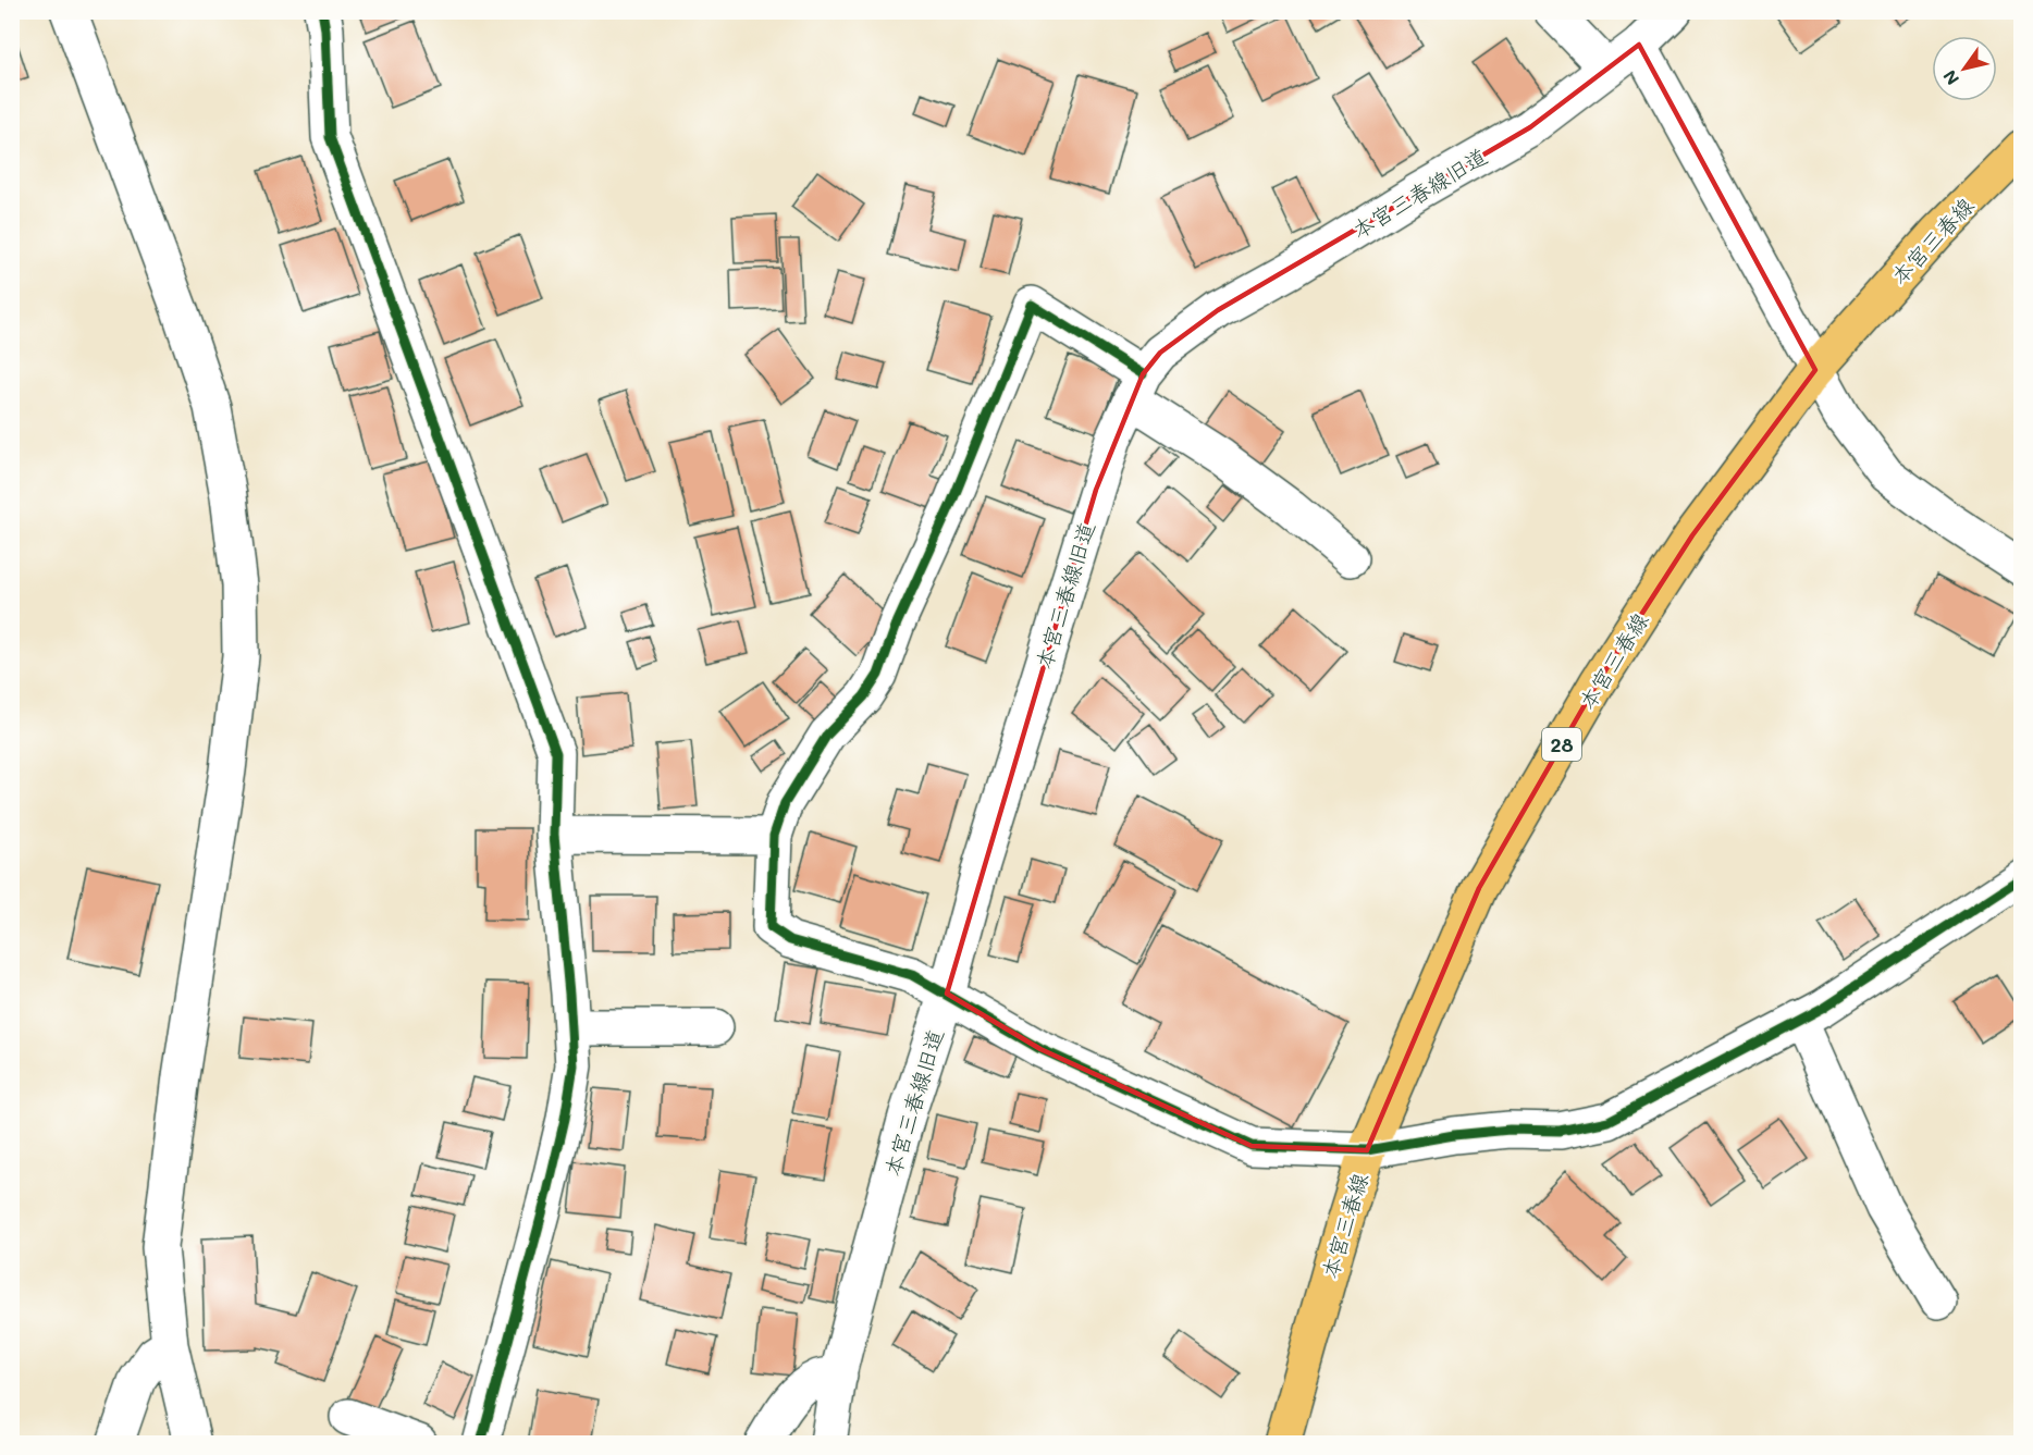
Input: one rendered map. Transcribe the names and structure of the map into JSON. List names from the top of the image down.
{
  "streets": {
    "main road": ["本宮三春線", "28"],
    "street": ["本宮三春線旧道"]
  },
  "north": "bottom left"
}
